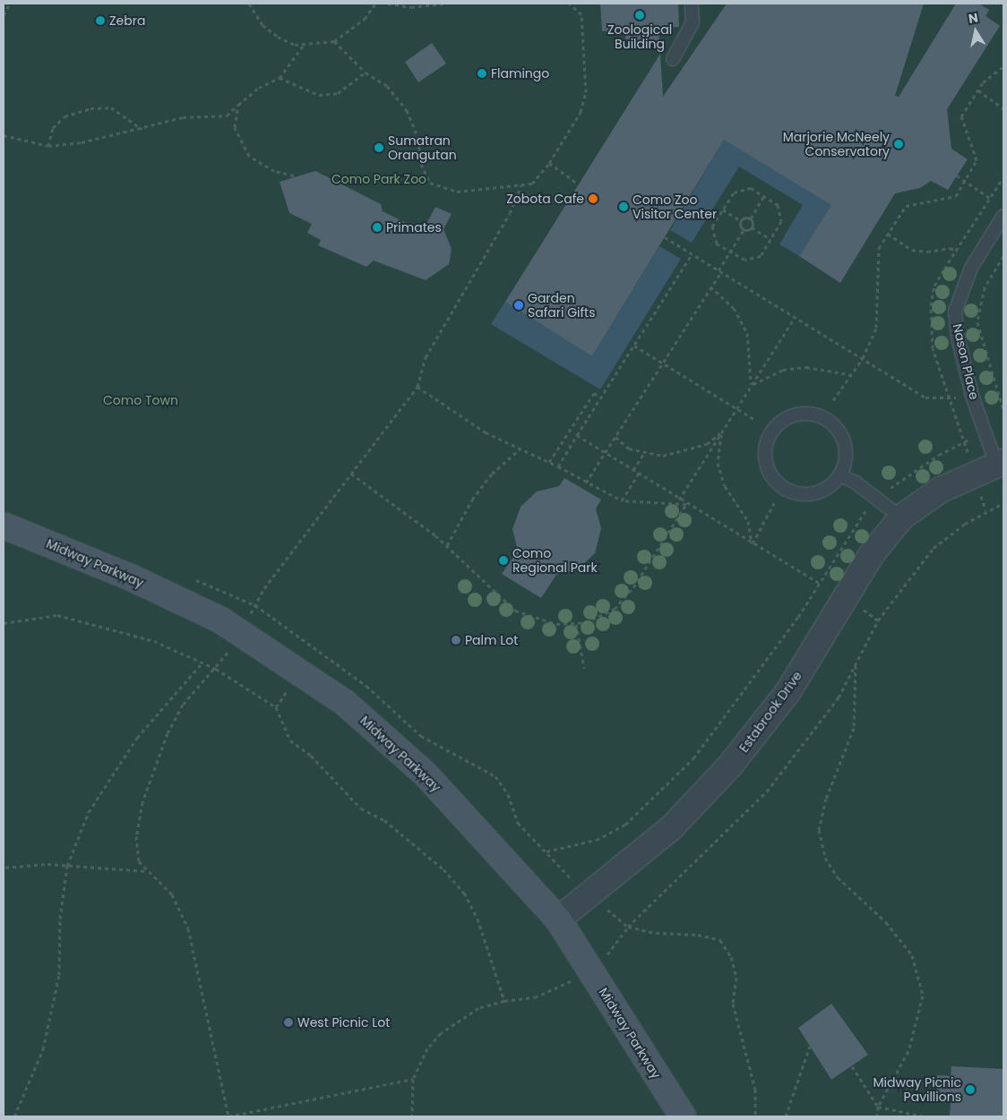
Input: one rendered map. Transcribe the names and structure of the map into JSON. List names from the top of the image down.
{
  "streets": {
    "street": ["Midway Parkway", "Estabrook Drive"],
    "lane": ["Nason Place"]
  },
  "crossings": [
    ["Nason Place", "Estabrook Drive"],
    ["Midway Parkway", "Estabrook Drive"]
  ],
  "parks": ["Como Park Zoo", "Como Town"],
  "places": [
    "Zoological Building",
    "Zebra",
    "Flamingo",
    "Marjorie McNeely Conservatory",
    "Sumatran Orangutan",
    "Zobota Cafe",
    "Como Zoo Visitor Center",
    "Primates",
    "Garden Safari Gifts",
    "Como Regional Park",
    "Palm Lot",
    "West Picnic Lot",
    "Midway Picnic Pavillions"
  ],
  "north": "top"
}
